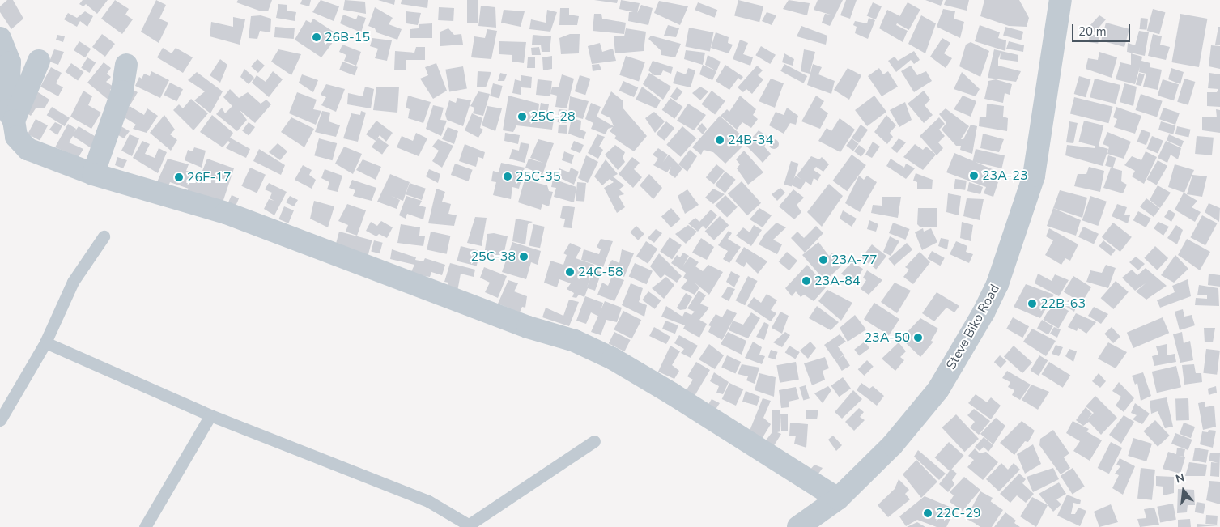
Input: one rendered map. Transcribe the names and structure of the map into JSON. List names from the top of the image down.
{
  "streets": {
    "street": ["Steve Biko Road"]
  },
  "places": [
    "26B-15",
    "25C-28",
    "24B-34",
    "23A-23",
    "25C-35",
    "26E-17",
    "25C-38",
    "23A-77",
    "24C-58",
    "23A-84",
    "22B-63",
    "23A-50",
    "22C-29"
  ],
  "scale_bar": "20 m",
  "north": "top"
}
